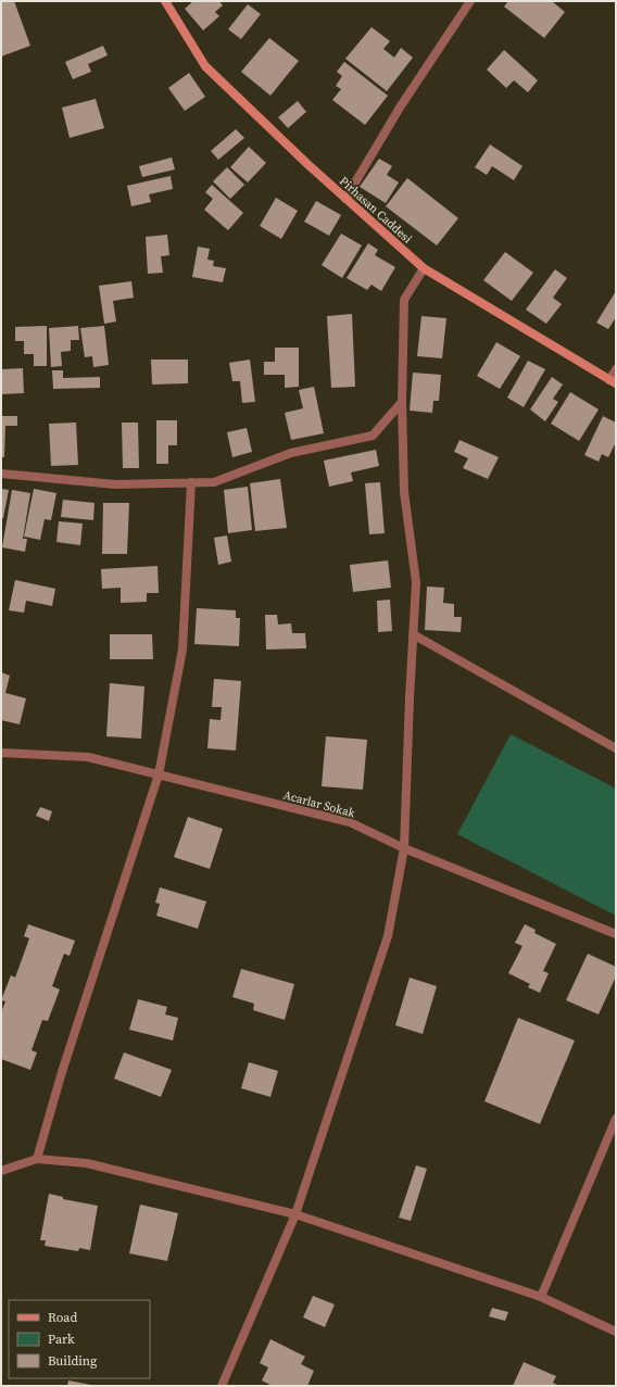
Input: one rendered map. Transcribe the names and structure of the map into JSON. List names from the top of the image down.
{
  "streets": {
    "street": ["Pirhasan Caddesi", "Acarlar Sokak"]
  },
  "legend": ["Road", "Park", "Building"]
}
